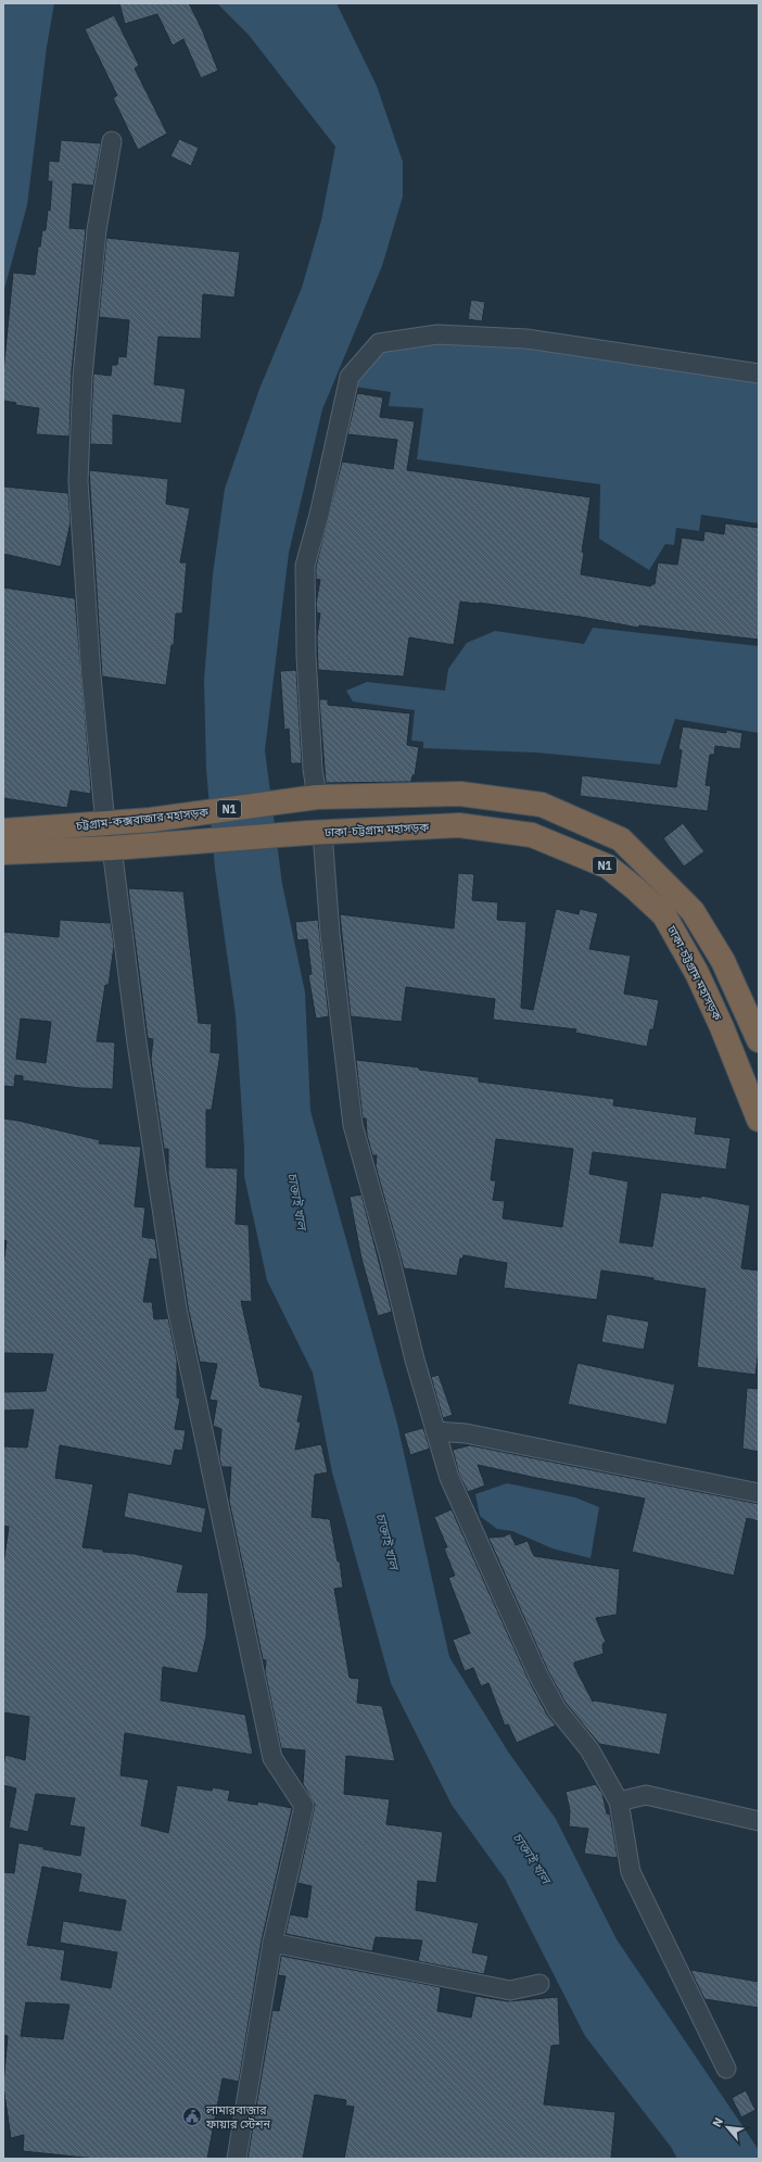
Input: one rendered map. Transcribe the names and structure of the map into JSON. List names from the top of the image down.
{
  "streets": {
    "highway": ["N1", "চট্টগ্রাম-কক্সবাজার মহাসড়ক", "ঢাকা-চট্টগ্রাম মহাসড়ক"]
  },
  "crossings": [
    ["N1", "চট্টগ্রাম-কক্সবাজার মহাসড়ক"],
    ["চট্টগ্রাম-কক্সবাজার মহাসড়ক", "ঢাকা-চট্টগ্রাম মহাসড়ক"]
  ],
  "water": ["চাক্তাই খাল"],
  "places": {
    "public building": ["লামারবাজার ফায়ার স্টেশন"]
  },
  "north": "top left"
}
